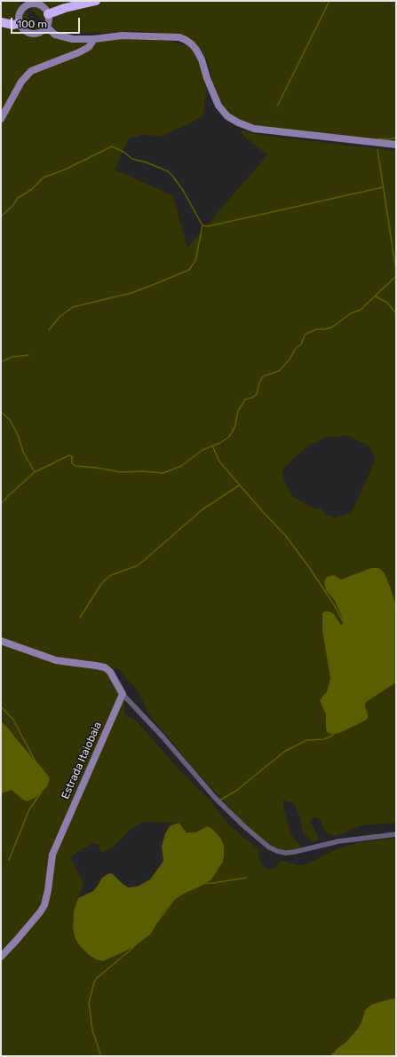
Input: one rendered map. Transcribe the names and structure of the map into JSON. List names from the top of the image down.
{
  "streets": {
    "street": ["Estrada Itaiobaia"]
  },
  "scale_bar": "100 m"
}
